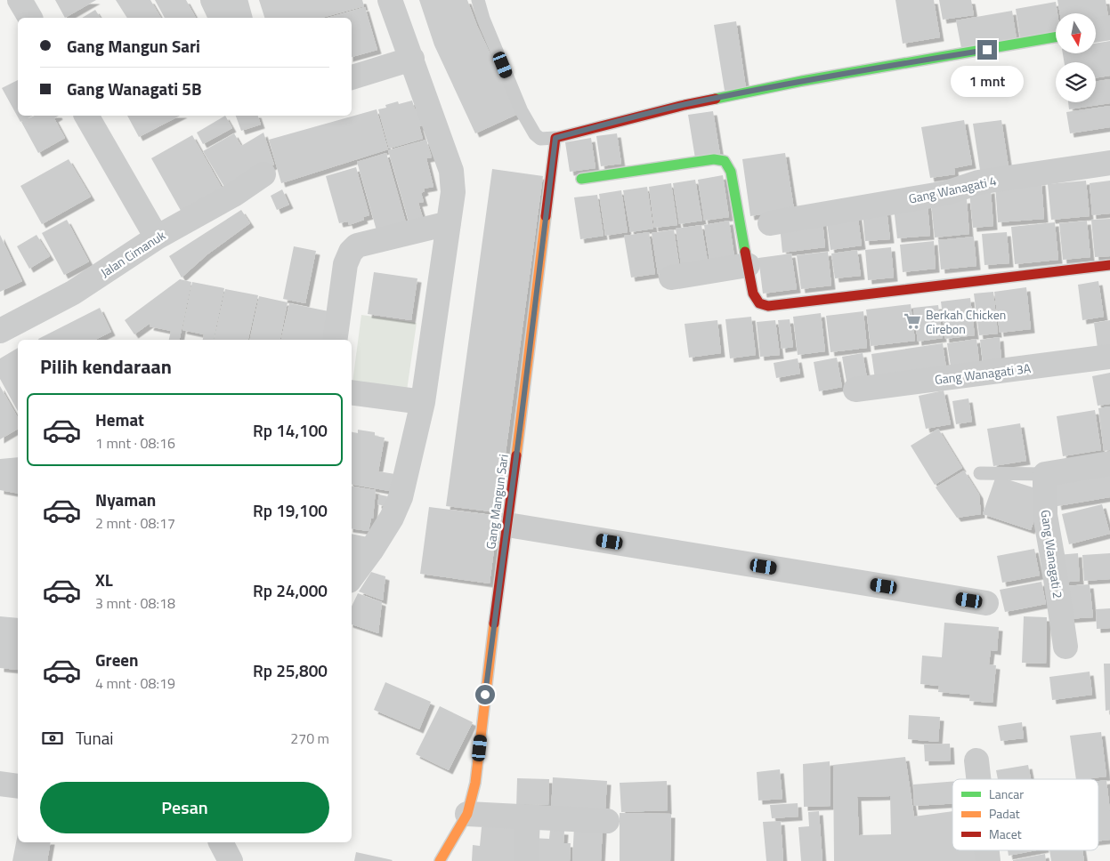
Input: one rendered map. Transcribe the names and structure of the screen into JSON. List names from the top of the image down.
{
  "streets": {
    "street": [
      "Gang Wanagati 4",
      "Jalan Cimanuk",
      "Gang Wanagati 3A",
      "Gang Mangun Sari",
      "Gang Wanagati 2"
    ]
  },
  "places": {
    "supermarket": ["Berkah Chicken Cirebon"]
  },
  "legend": ["Lancar", "Padat", "Macet"],
  "north": "bottom",
  "page": {
    "banner": ["Gang Mangun Sari", "Gang Wanagati 5B"],
    "bubble": "1 mnt",
    "heading": "Pilih kendaraan",
    "list": [
      {
        "name": "Hemat",
        "note": "1 mnt · 08:16",
        "value": "Rp 14,100"
      },
      {
        "name": "Nyaman",
        "note": "2 mnt · 08:17",
        "value": "Rp 19,100"
      },
      {
        "name": "XL",
        "note": "3 mnt · 08:18",
        "value": "Rp 24,000"
      },
      {
        "name": "Green",
        "note": "4 mnt · 08:19",
        "value": "Rp 25,800"
      }
    ],
    "pay": ["Tunai", "270 m"],
    "buttons": "Pesan"
  }
}
